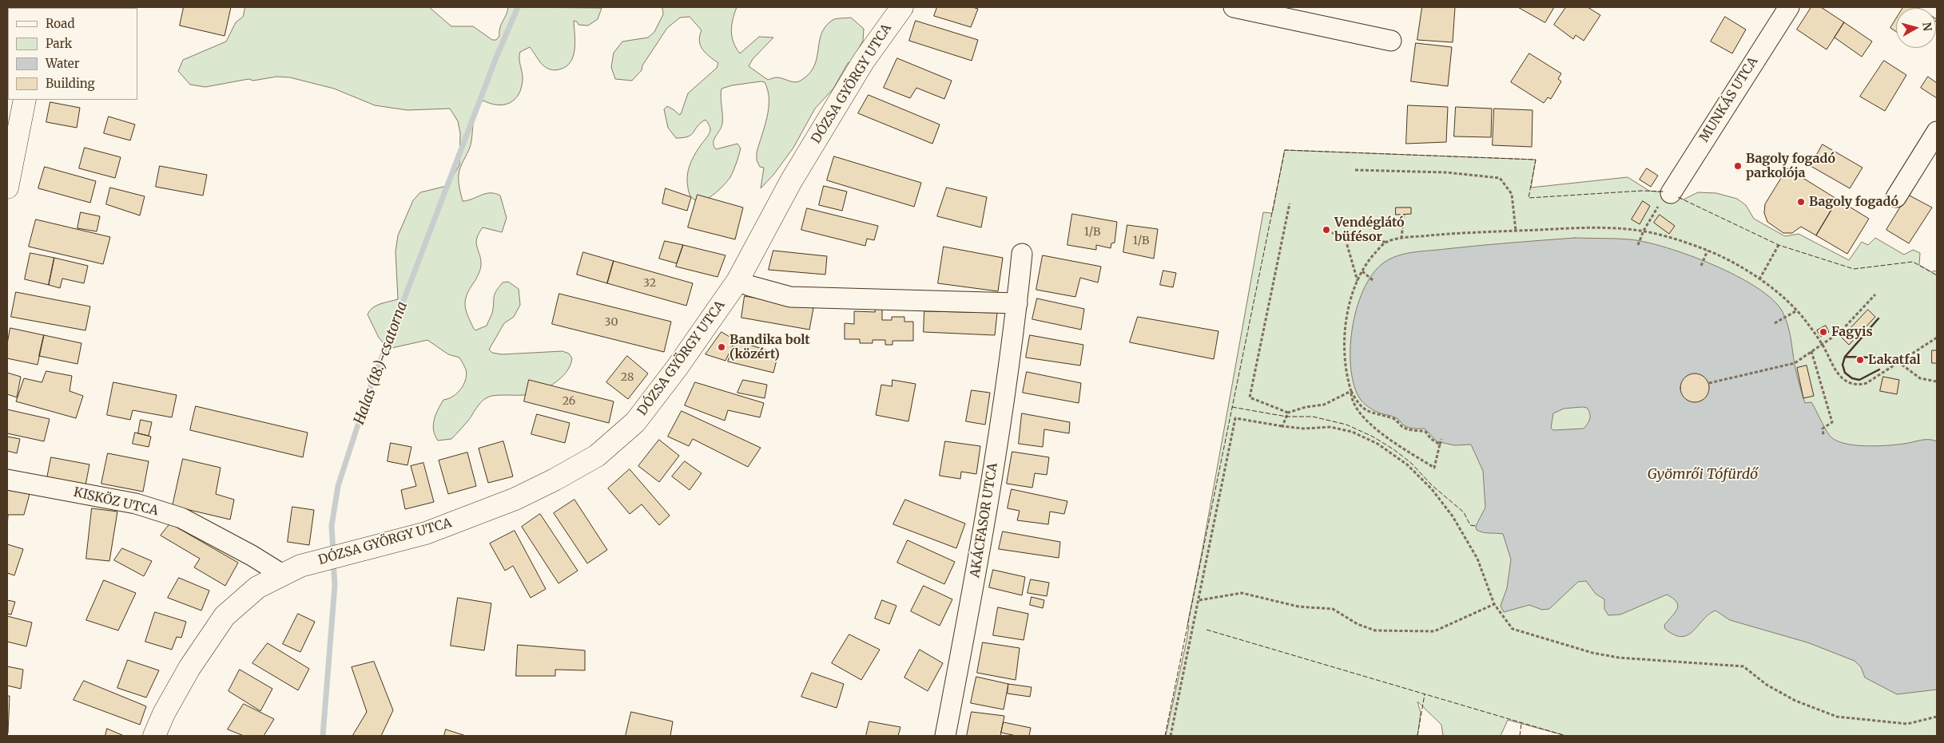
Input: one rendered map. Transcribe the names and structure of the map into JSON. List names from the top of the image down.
{
  "streets": {
    "main road": ["DÓZSA GYÖRGY UTCA"],
    "street": ["MUNKÁS UTCA", "KISKÖZ UTCA", "AKÁCFASOR UTCA"]
  },
  "crossings": [
    ["DÓZSA GYÖRGY UTCA", "KISKÖZ UTCA"]
  ],
  "water": ["Halas (18.)-csatorna", "Gyömrői Tófürdő"],
  "places": [
    "Bagoly fogadó parkolója",
    "Bagoly fogadó",
    "Vendéglátó büfésor",
    "Fagyis",
    "Bandika bolt (közért)",
    "Lakatfal"
  ],
  "house_numbers": [
    "1/B",
    "1/B",
    "32",
    "30",
    "28",
    "26"
  ],
  "legend": [
    "Road",
    "Park",
    "Water",
    "Building"
  ],
  "north": "right"
}
